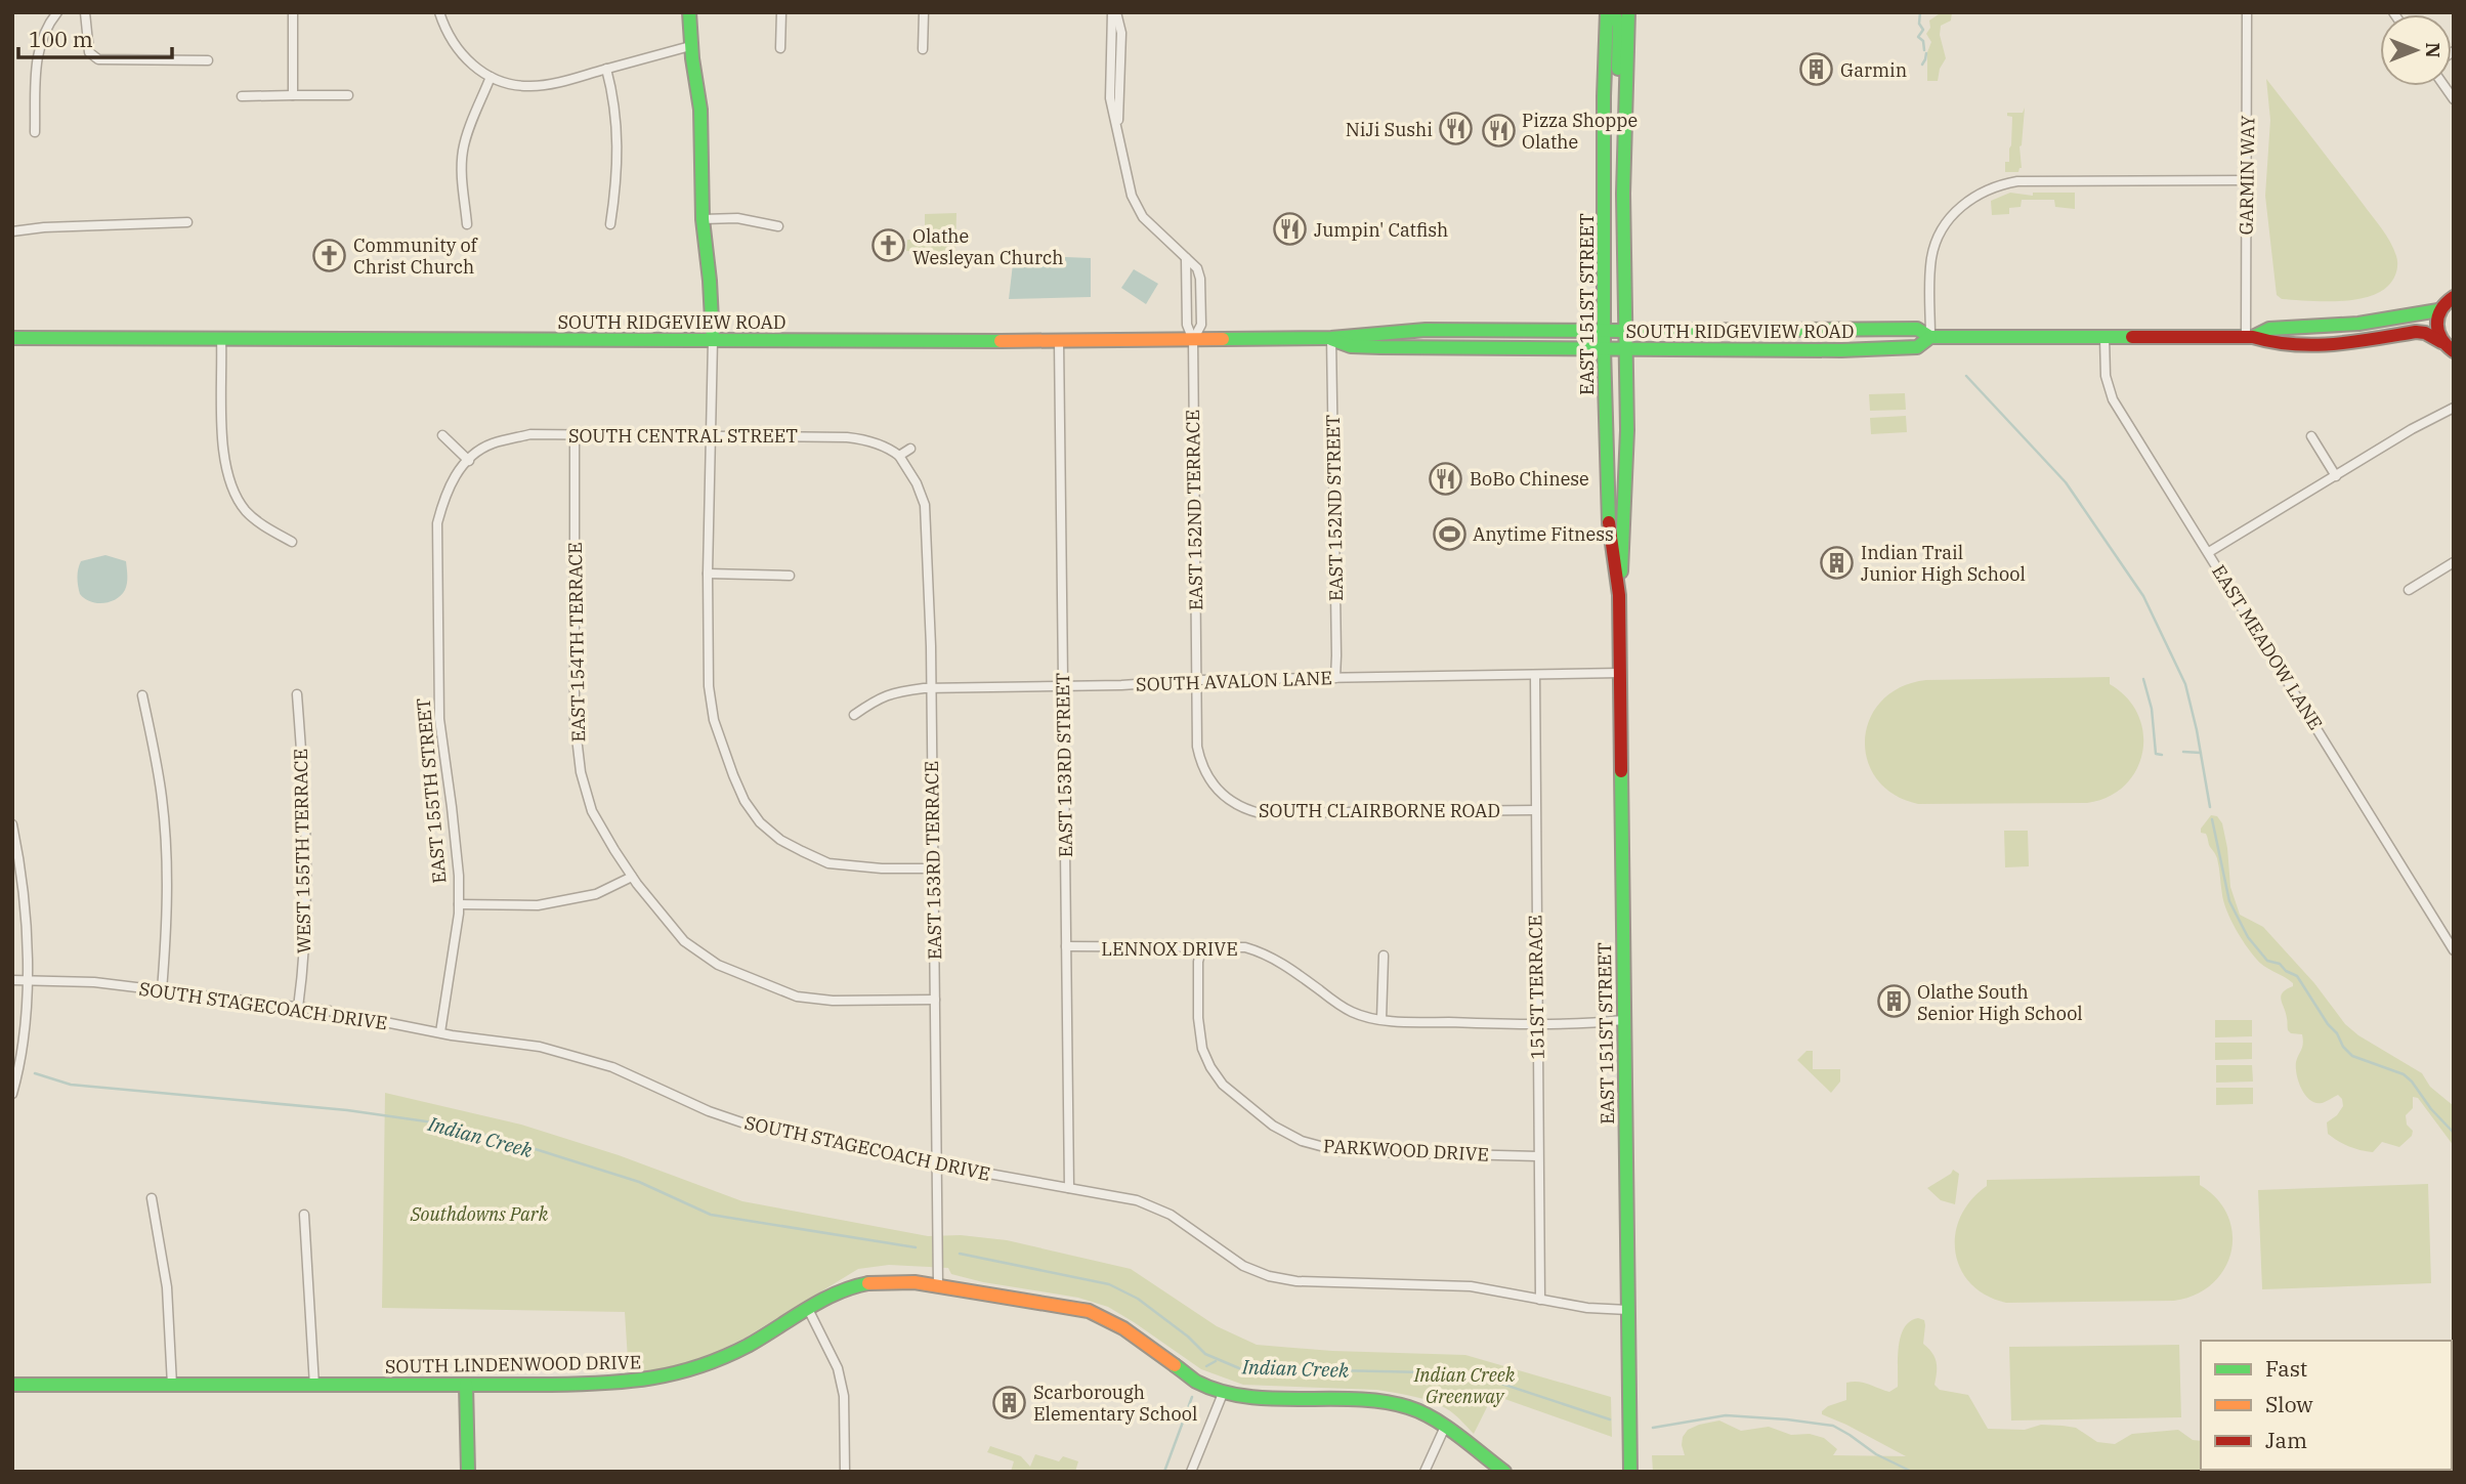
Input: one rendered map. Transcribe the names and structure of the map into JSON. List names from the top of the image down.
{
  "streets": {
    "main road": ["EAST 151ST STREET", "SOUTH RIDGEVIEW ROAD", "SOUTH LINDENWOOD DRIVE"],
    "street": [
      "GARMIN WAY",
      "SOUTH CENTRAL STREET",
      "EAST 152ND STREET",
      "EAST 152ND TERRACE",
      "EAST 154TH TERRACE",
      "EAST MEADOW LANE",
      "SOUTH AVALON LANE",
      "EAST 153RD STREET",
      "EAST 155TH STREET",
      "SOUTH CLAIRBORNE ROAD",
      "WEST 155TH TERRACE",
      "EAST 153RD TERRACE",
      "LENNOX DRIVE",
      "151ST TERRACE",
      "SOUTH STAGECOACH DRIVE",
      "PARKWOOD DRIVE"
    ]
  },
  "crossings": [
    ["GARMIN WAY", "SOUTH RIDGEVIEW ROAD"],
    ["EAST 151ST STREET", "SOUTH RIDGEVIEW ROAD"],
    ["EAST 151ST STREET", "SOUTH AVALON LANE"],
    ["EAST 151ST STREET", "LENNOX DRIVE"],
    ["EAST 151ST STREET", "SOUTH STAGECOACH DRIVE"],
    ["SOUTH RIDGEVIEW ROAD", "EAST 152ND STREET"],
    ["SOUTH RIDGEVIEW ROAD", "EAST 152ND TERRACE"],
    ["SOUTH RIDGEVIEW ROAD", "EAST MEADOW LANE"],
    ["SOUTH RIDGEVIEW ROAD", "EAST 153RD STREET"],
    ["SOUTH CENTRAL STREET", "EAST 154TH TERRACE"],
    ["SOUTH CENTRAL STREET", "EAST 155TH STREET"],
    ["SOUTH CENTRAL STREET", "EAST 153RD TERRACE"],
    ["EAST 152ND STREET", "SOUTH AVALON LANE"],
    ["EAST 152ND TERRACE", "SOUTH AVALON LANE"],
    ["EAST 152ND TERRACE", "SOUTH CLAIRBORNE ROAD"],
    ["EAST 154TH TERRACE", "EAST 153RD TERRACE"],
    ["SOUTH AVALON LANE", "EAST 153RD STREET"],
    ["SOUTH AVALON LANE", "SOUTH CLAIRBORNE ROAD"],
    ["SOUTH AVALON LANE", "EAST 153RD TERRACE"],
    ["SOUTH AVALON LANE", "151ST TERRACE"],
    ["EAST 153RD STREET", "LENNOX DRIVE"],
    ["EAST 153RD STREET", "SOUTH STAGECOACH DRIVE"],
    ["EAST 155TH STREET", "SOUTH STAGECOACH DRIVE"],
    ["SOUTH CLAIRBORNE ROAD", "151ST TERRACE"],
    ["WEST 155TH TERRACE", "SOUTH STAGECOACH DRIVE"],
    ["EAST 153RD TERRACE", "SOUTH STAGECOACH DRIVE"],
    ["EAST 153RD TERRACE", "SOUTH LINDENWOOD DRIVE"],
    ["LENNOX DRIVE", "151ST TERRACE"],
    ["LENNOX DRIVE", "PARKWOOD DRIVE"],
    ["151ST TERRACE", "SOUTH STAGECOACH DRIVE"],
    ["151ST TERRACE", "PARKWOOD DRIVE"]
  ],
  "water": ["Indian Creek"],
  "parks": ["Southdowns Park", "Indian Creek Greenway"],
  "places": {
    "building": [
      "Garmin",
      "Indian Trail Junior High School",
      "Olathe South Senior High School",
      "Scarborough Elementary School"
    ],
    "restaurant": [
      "NiJi Sushi",
      "Pizza Shoppe Olathe",
      "Jumpin' Catfish",
      "BoBo Chinese"
    ],
    "church": ["Olathe Wesleyan Church", "Community of Christ Church"],
    "sports": ["Anytime Fitness"]
  },
  "legend": ["Fast", "Slow", "Jam"],
  "scale_bar": "100 m",
  "north": "right"
}
